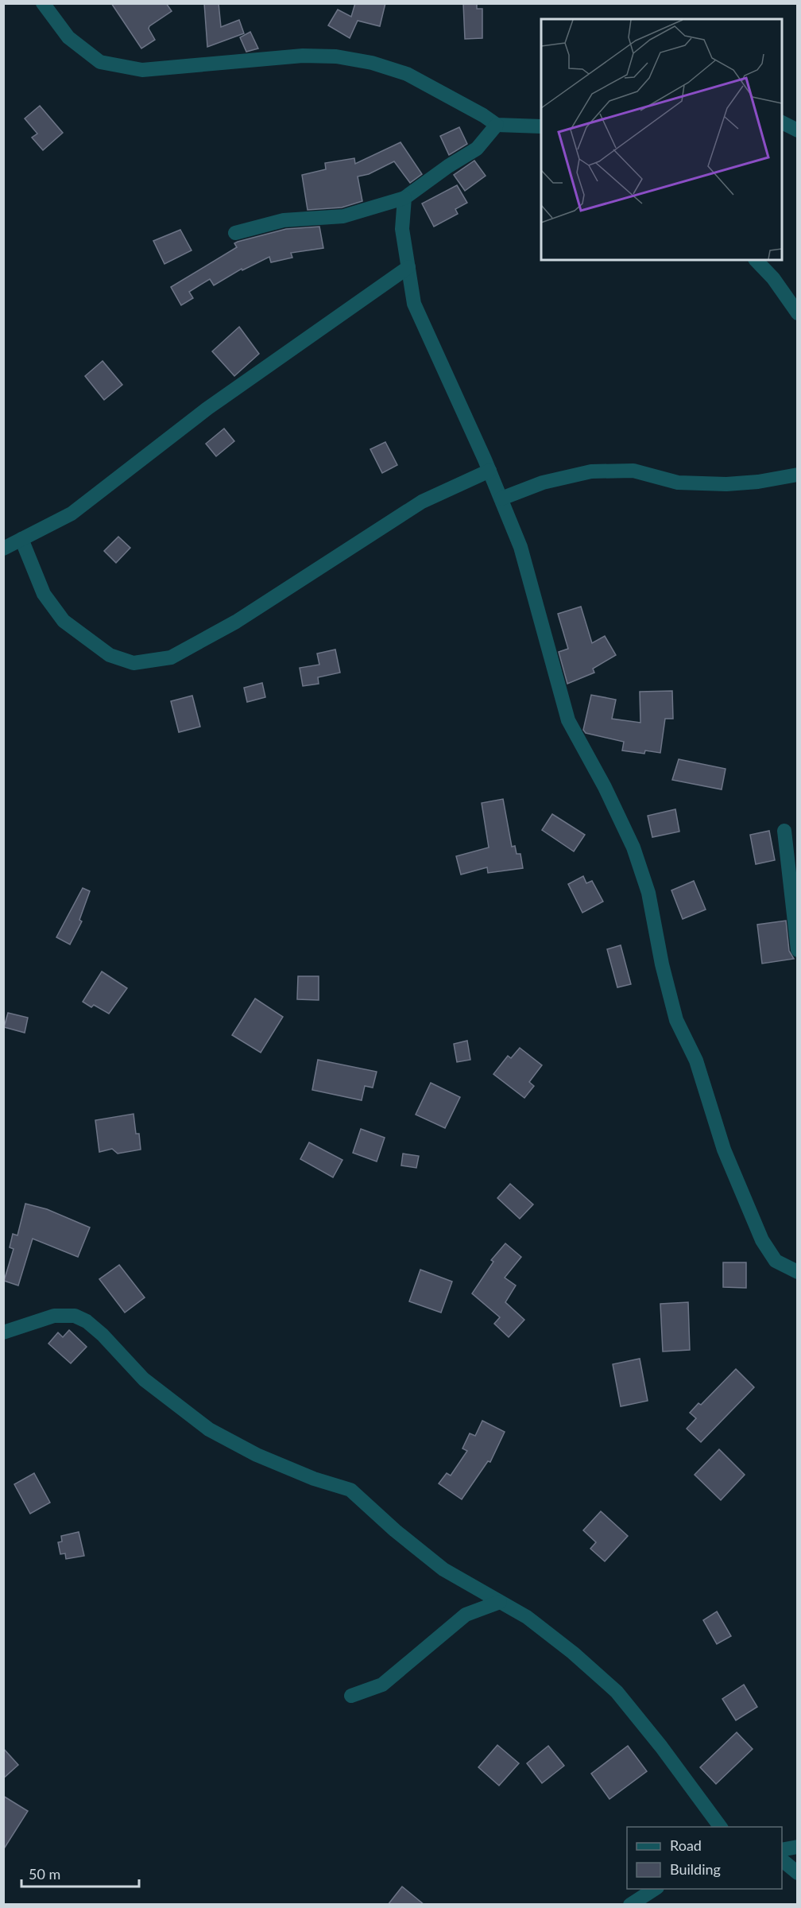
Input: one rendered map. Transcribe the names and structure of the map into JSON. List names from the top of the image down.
{
  "legend": ["Road", "Building"],
  "scale_bar": "50 m"
}
